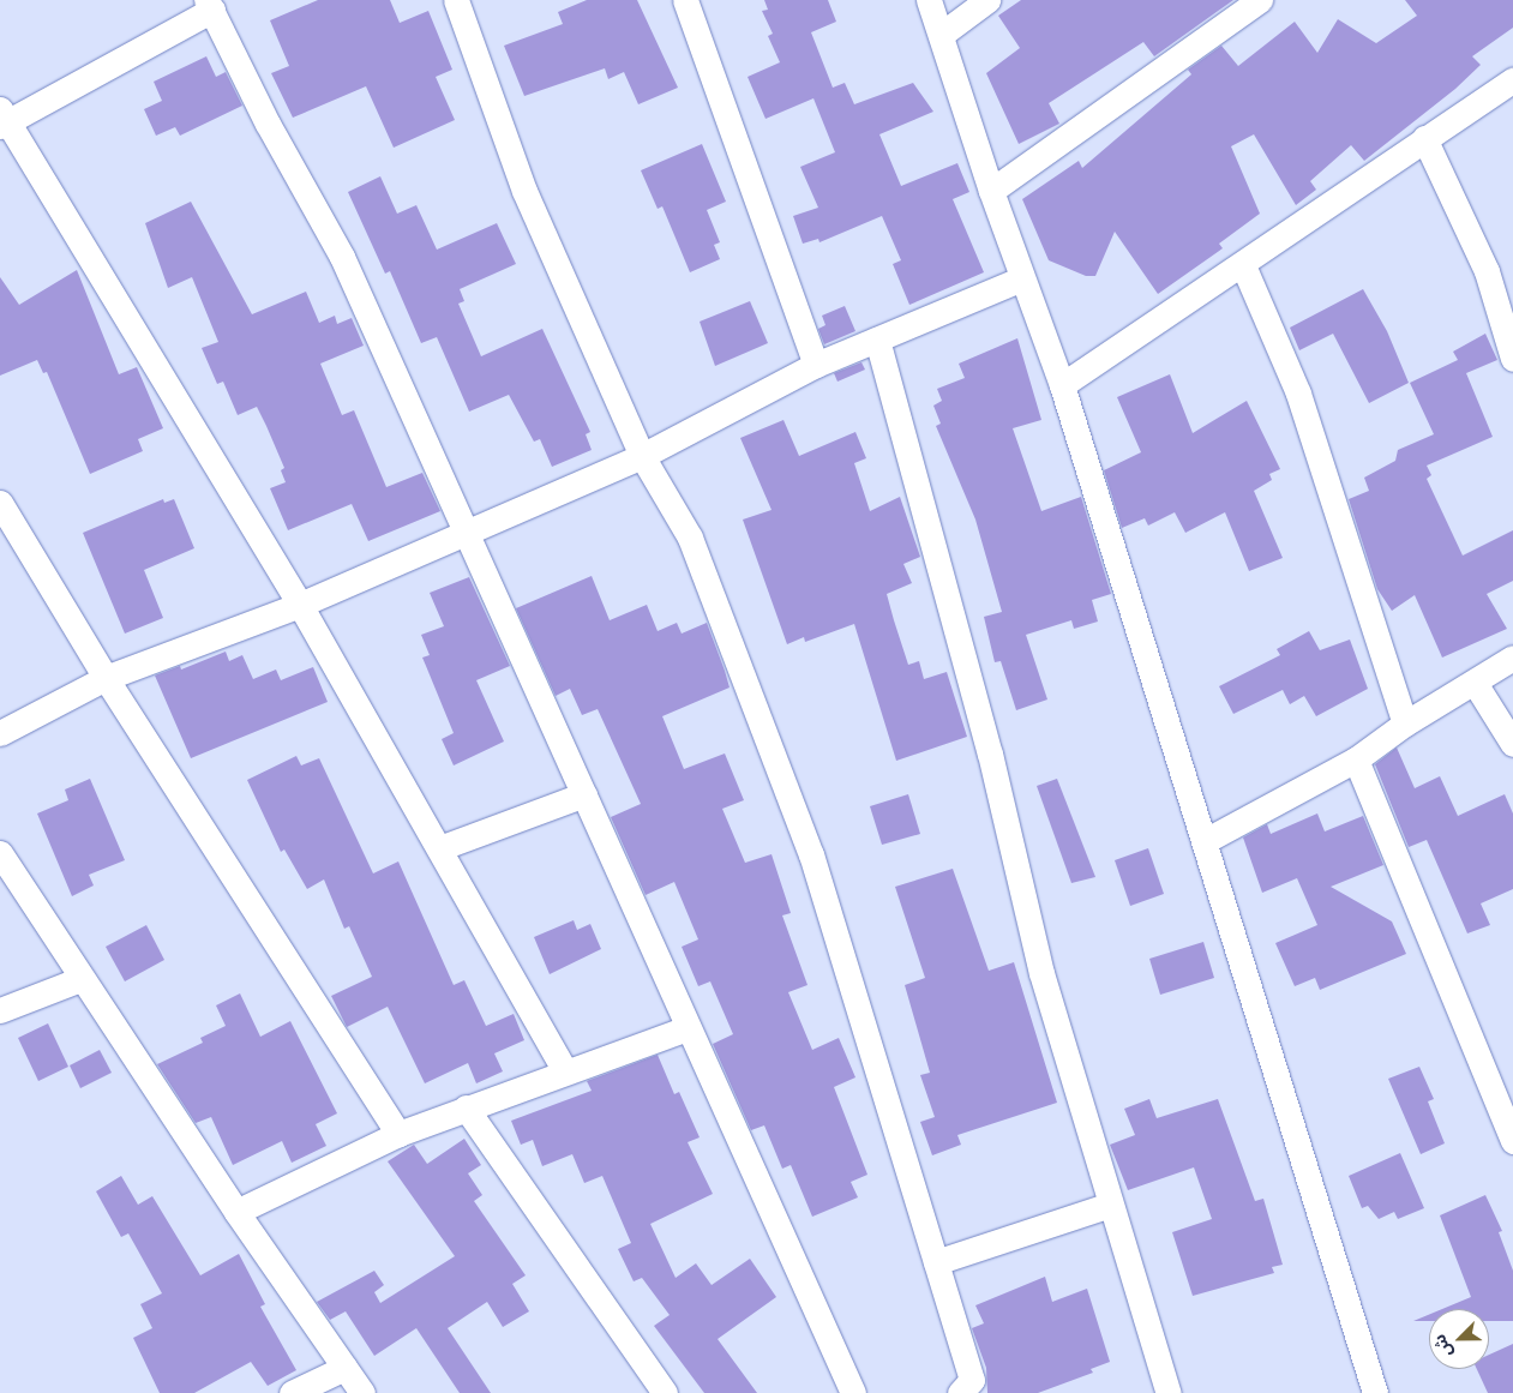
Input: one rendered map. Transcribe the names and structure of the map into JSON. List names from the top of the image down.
{
  "north": "bottom left"
}
